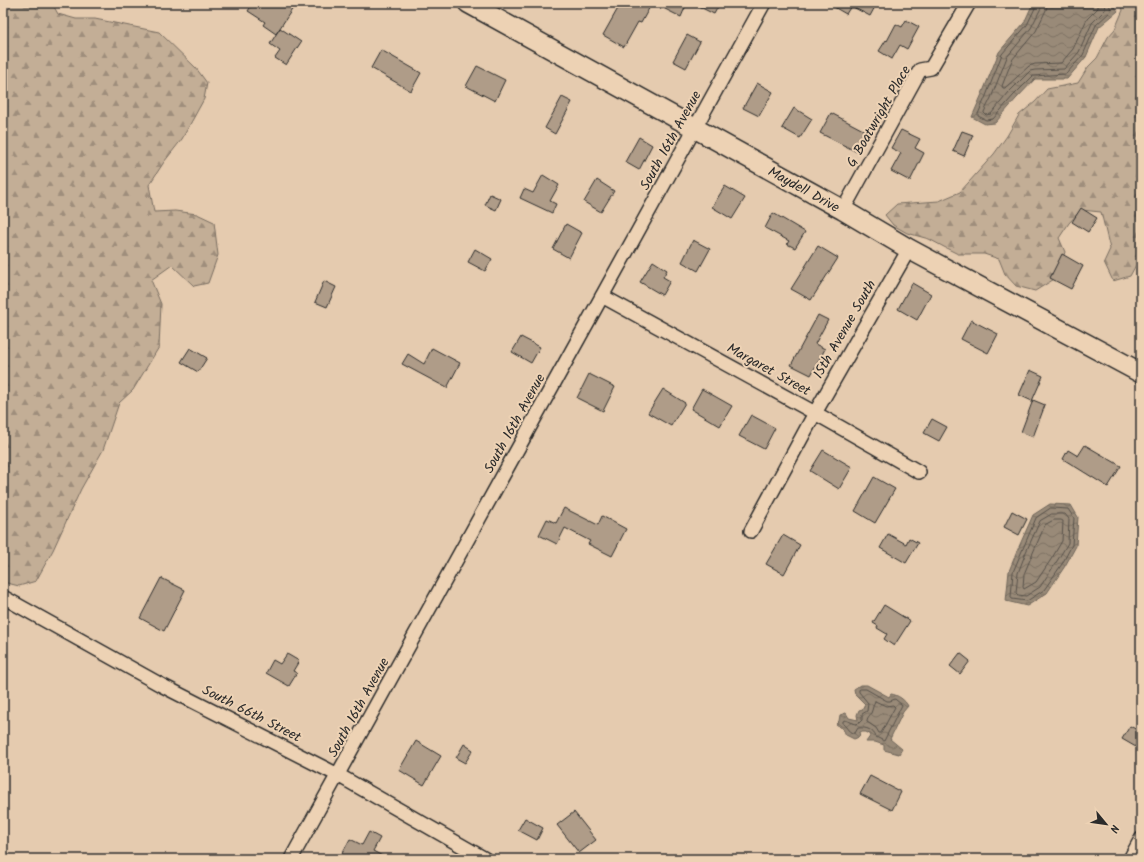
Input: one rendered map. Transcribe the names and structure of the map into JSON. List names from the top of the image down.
{
  "streets": {
    "street": [
      "G Boatwright Place",
      "South 16th Avenue",
      "Maydell Drive",
      "15th Avenue South",
      "Margaret Street",
      "South 66th Street"
    ]
  },
  "crossings": [
    ["G Boatwright Place", "Maydell Drive"],
    ["South 16th Avenue", "Maydell Drive"],
    ["South 16th Avenue", "Margaret Street"],
    ["South 16th Avenue", "South 66th Street"],
    ["Maydell Drive", "15th Avenue South"],
    ["15th Avenue South", "Margaret Street"]
  ],
  "north": "bottom right"
}
